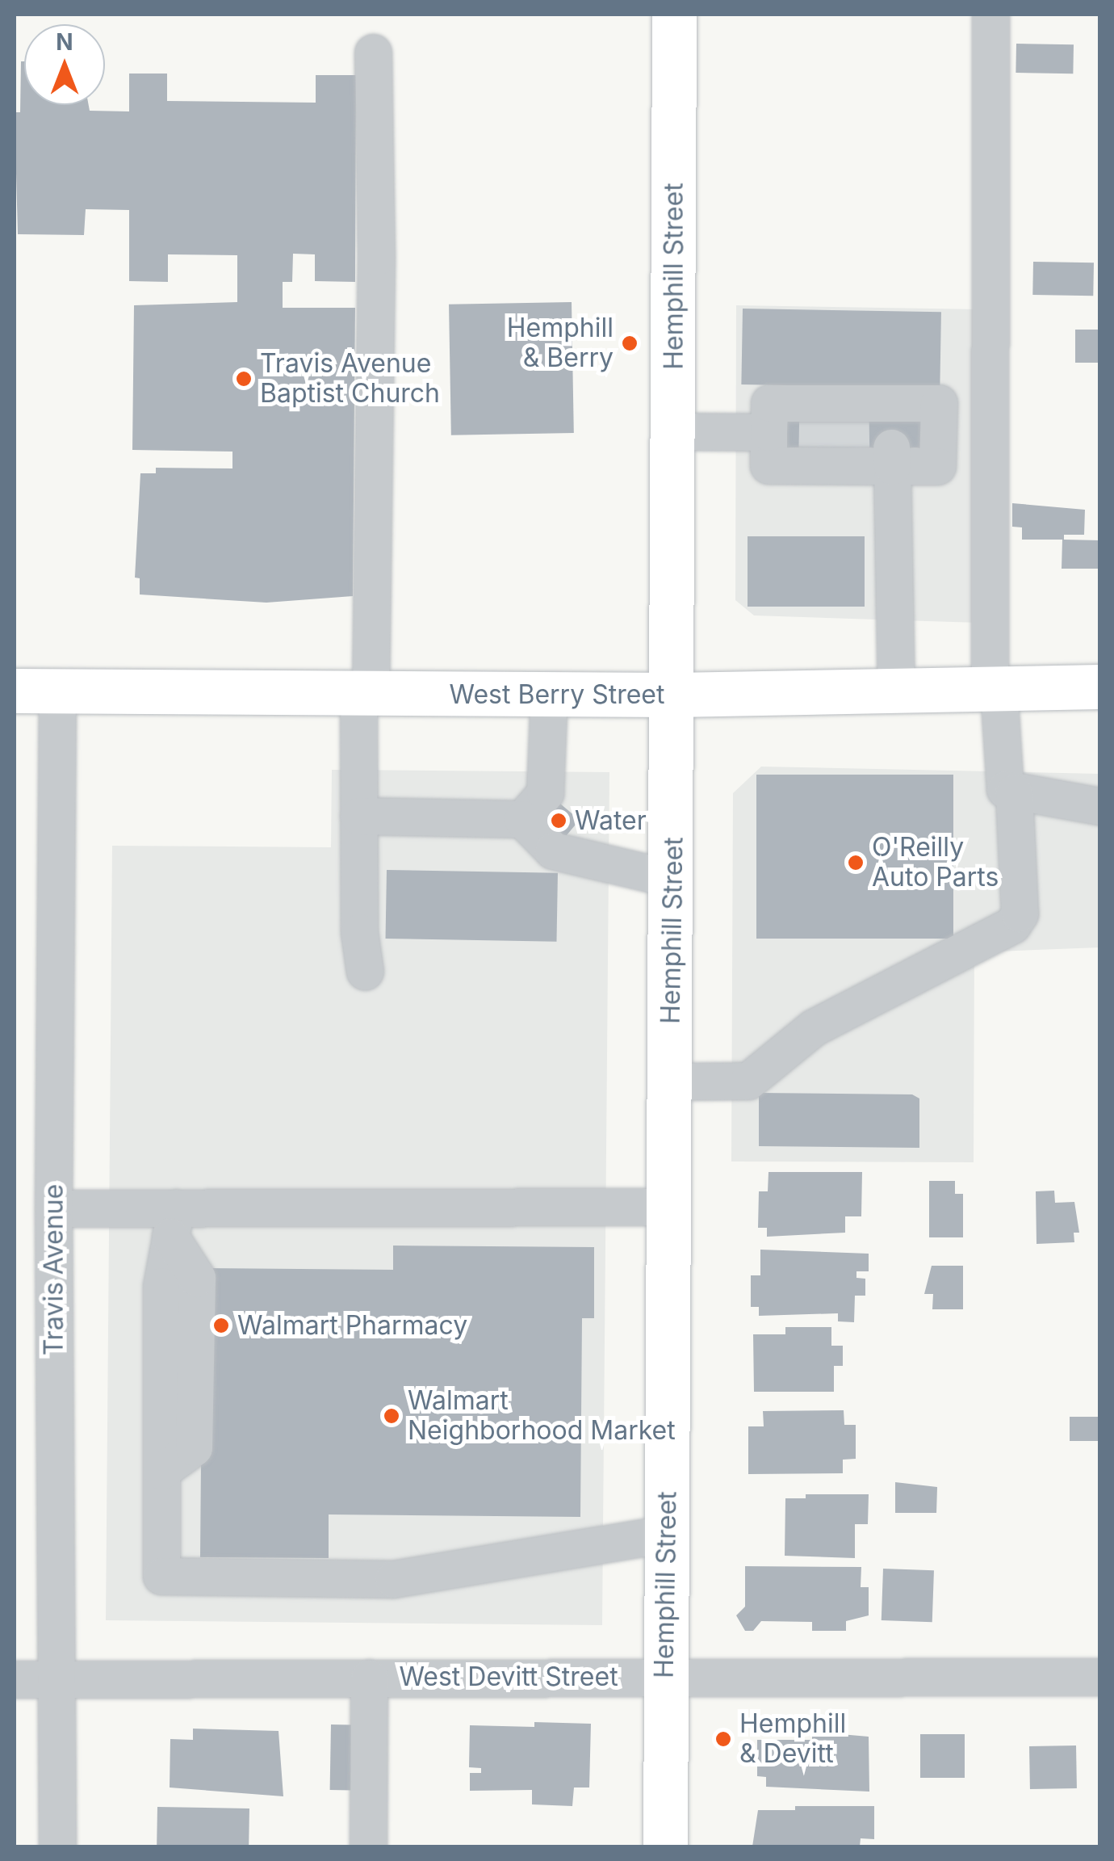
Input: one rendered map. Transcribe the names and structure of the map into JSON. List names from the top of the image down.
{
  "streets": {
    "main road": ["Hemphill Street", "West Berry Street"],
    "street": ["Travis Avenue", "West Devitt Street"]
  },
  "crossings": [
    ["Hemphill Street", "West Berry Street"],
    ["Hemphill Street", "West Devitt Street"],
    ["West Berry Street", "Travis Avenue"],
    ["Travis Avenue", "West Devitt Street"]
  ],
  "places": [
    "Hemphill & Berry",
    "Travis Avenue Baptist Church",
    "Water",
    "O'Reilly Auto Parts",
    "Walmart Pharmacy",
    "Walmart Neighborhood Market",
    "Hemphill & Devitt"
  ],
  "north": "top"
}
